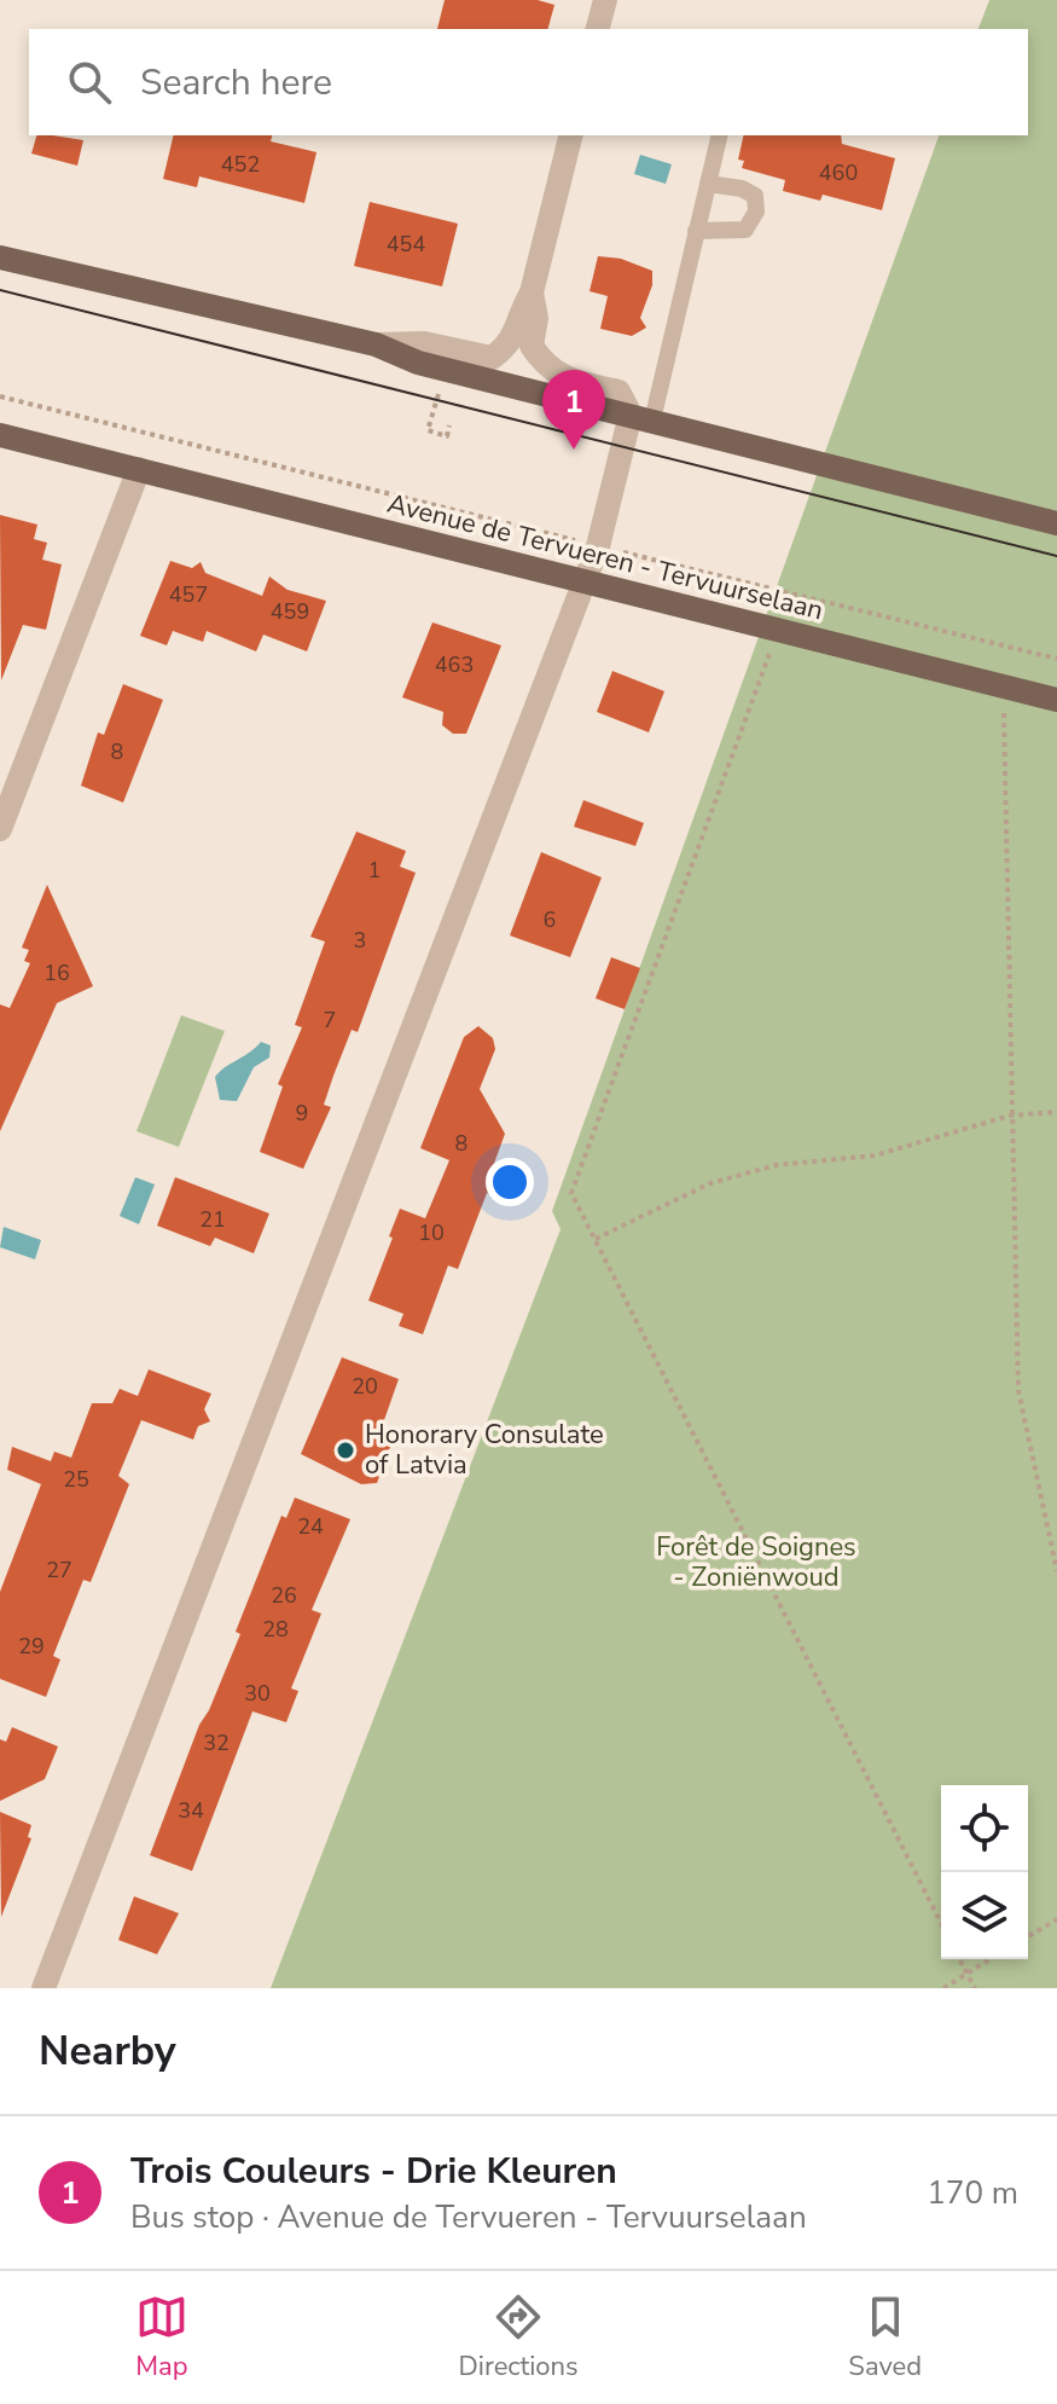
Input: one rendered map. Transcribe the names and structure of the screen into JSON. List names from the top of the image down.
{
  "streets": {
    "main road": ["Avenue de Tervueren - Tervuurselaan"]
  },
  "parks": ["Forêt de Soignes - Zoniënwoud"],
  "places": ["Honorary Consulate of Latvia"],
  "house_numbers": [
    "452",
    "460",
    "454",
    "457",
    "459",
    "463",
    "8",
    "1",
    "6",
    "3",
    "16",
    "7",
    "9",
    "8",
    "21",
    "10",
    "20",
    "25",
    "24",
    "27",
    "26",
    "28",
    "29",
    "30",
    "32",
    "34"
  ],
  "page": {
    "search": "Search here",
    "pins": "1",
    "heading": "Nearby",
    "list": [
      {
        "mark": "1",
        "name": "Trois Couleurs - Drie Kleuren",
        "note": "Bus stop · Avenue de Tervueren - Tervuurselaan",
        "value": "170 m"
      }
    ],
    "nav": ["Map", "Directions", "Saved"]
  }
}
